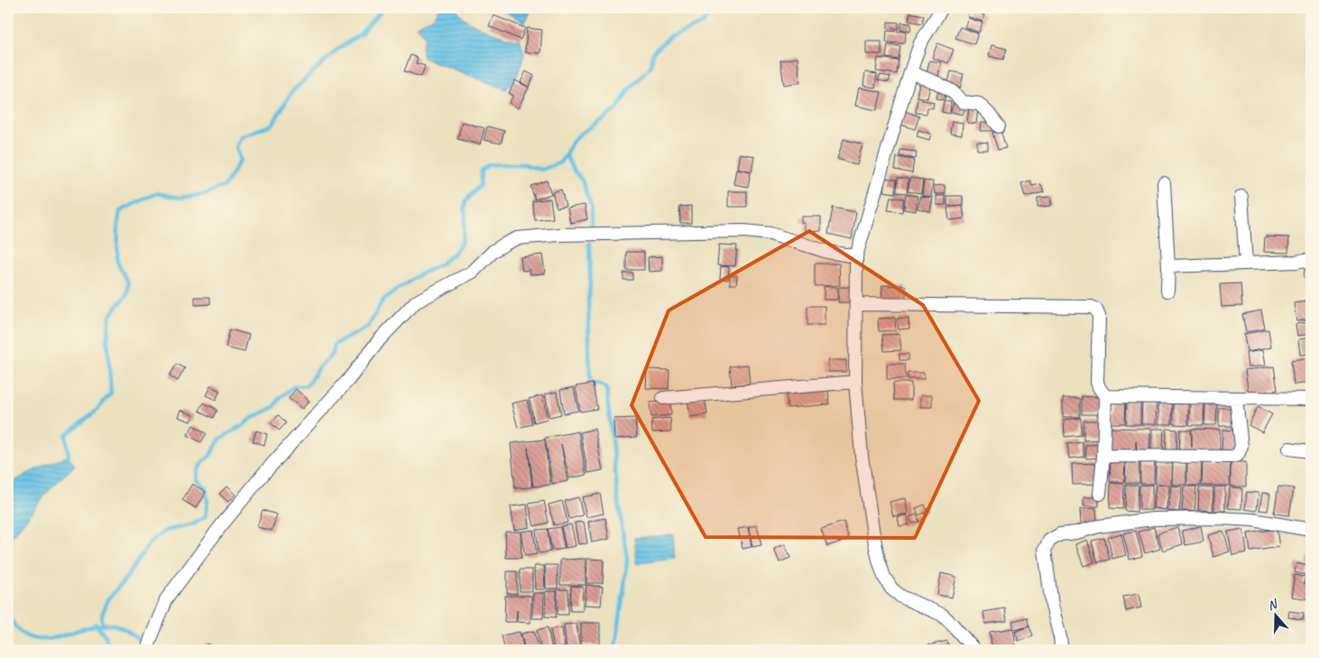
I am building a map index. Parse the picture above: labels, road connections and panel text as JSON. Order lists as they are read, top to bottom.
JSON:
{
  "north": "top"
}
